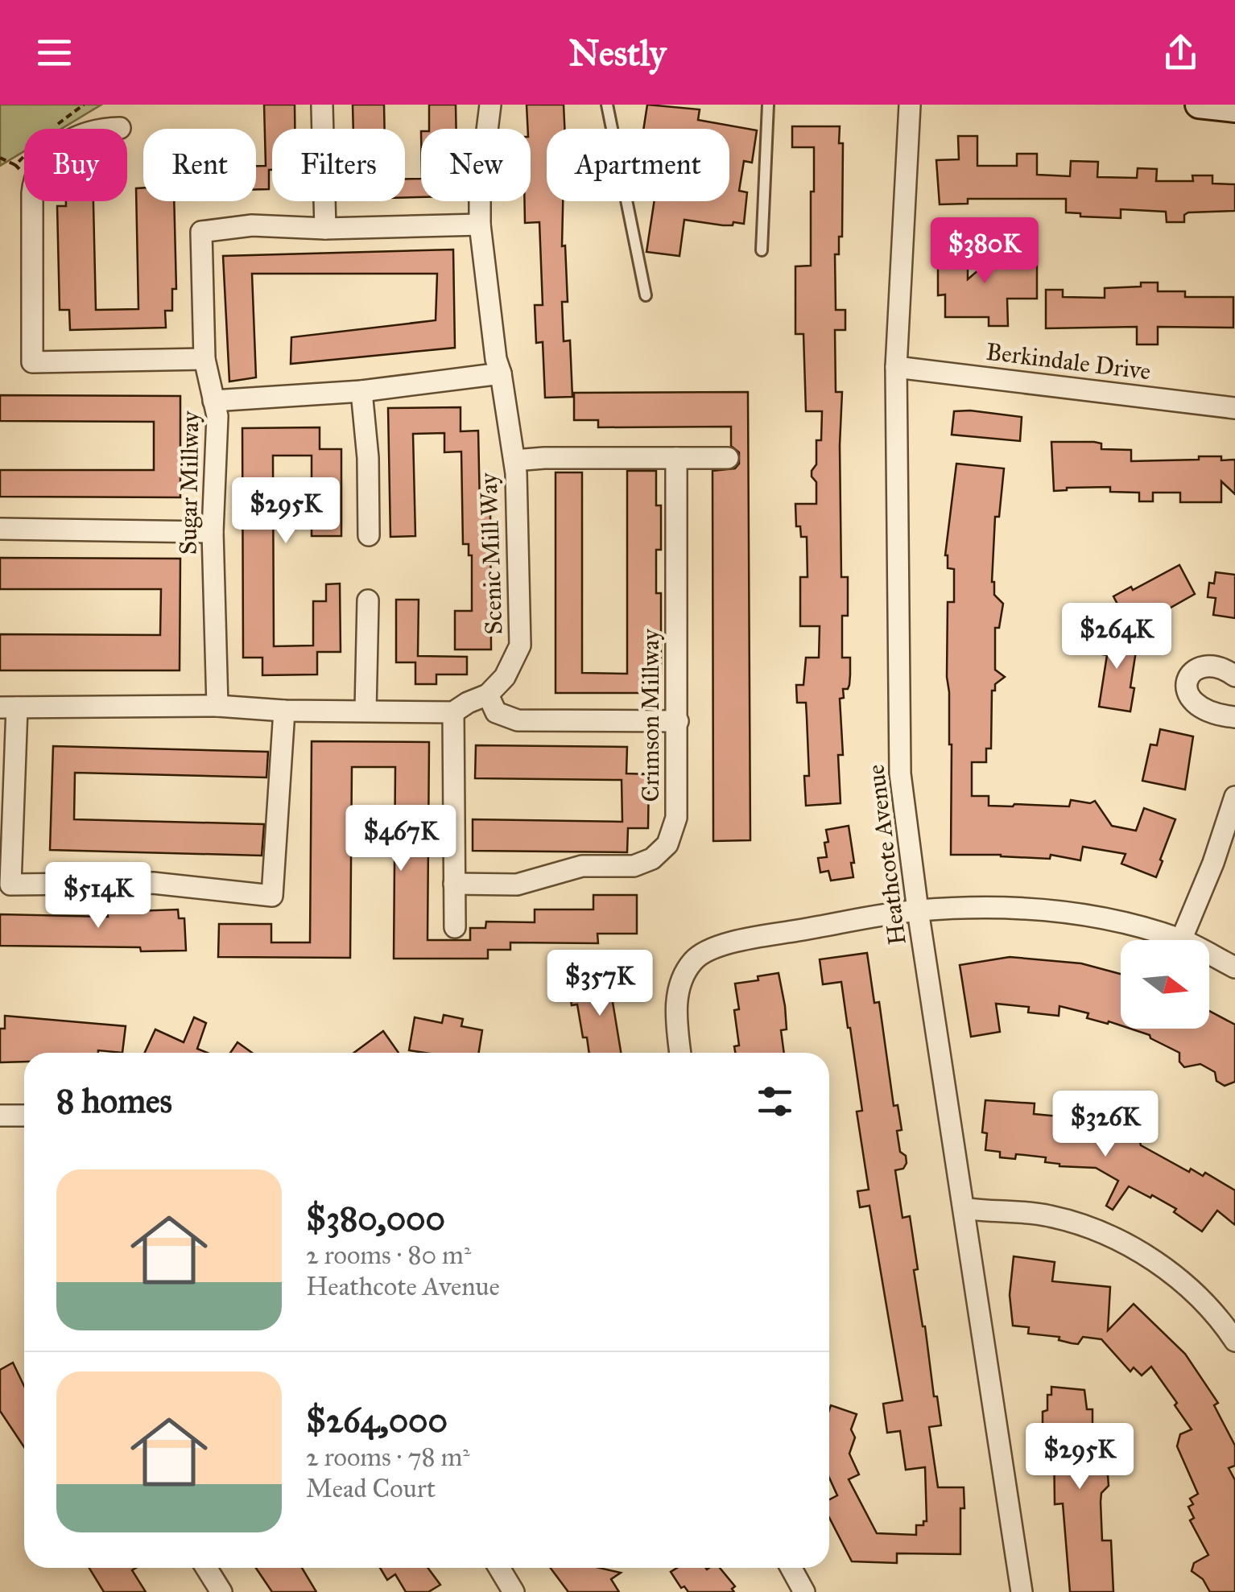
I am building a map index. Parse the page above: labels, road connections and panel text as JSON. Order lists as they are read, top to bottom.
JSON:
{
  "streets": {
    "street": [
      "Berkindale Drive",
      "Sugar Millway",
      "Scenic Mill Way",
      "Crimson Millway",
      "Heathcote Avenue"
    ]
  },
  "crossings": [
    ["Berkindale Drive", "Heathcote Avenue"],
    ["Sugar Millway", "Scenic Mill Way"]
  ],
  "north": "right",
  "page": {
    "header": "Nestly",
    "chip": [
      "Buy",
      "Rent",
      "Filters",
      "New",
      "Apartment"
    ],
    "price": [
      "$380K",
      "$295K",
      "$264K",
      "$467K",
      "$514K",
      "$357K",
      "$326K",
      "$295K"
    ],
    "heading": "8 homes",
    "list": [
      {
        "name": "$380,000",
        "note": "2 rooms · 80 m² · Heathcote Avenue"
      },
      {
        "name": "$264,000",
        "note": "2 rooms · 78 m² · Mead Court"
      }
    ]
  }
}
